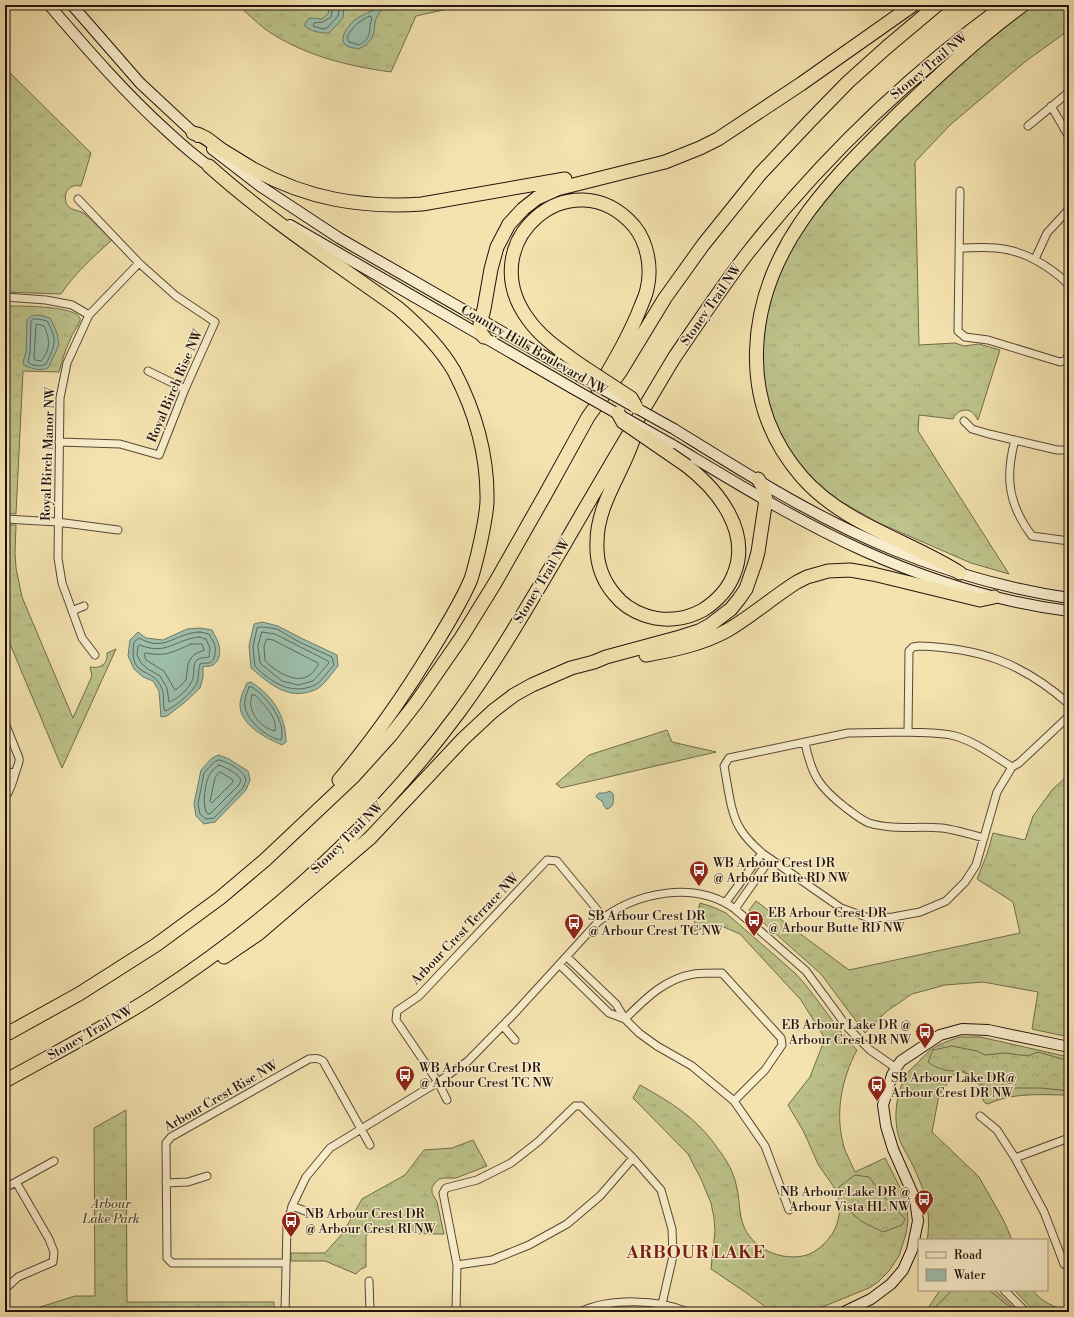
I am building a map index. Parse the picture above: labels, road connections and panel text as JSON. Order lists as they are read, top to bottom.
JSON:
{
  "streets": {
    "highway": ["Stoney Trail NW"],
    "main road": ["Country Hills Boulevard NW"],
    "street": [
      "Royal Birch Rise NW",
      "Royal Birch Manor NW",
      "Arbour Crest Terrace NW",
      "Arbour Crest Rise NW"
    ]
  },
  "crossings": [
    ["Royal Birch Rise NW", "Royal Birch Manor NW"]
  ],
  "districts": ["ARBOUR LAKE"],
  "parks": ["Arbour Lake Park"],
  "places": {
    "bus stop": [
      "WB Arbour Crest DR @ Arbour Butte RD NW",
      "EB Arbour Crest DR @ Arbour Butte RD NW",
      "SB Arbour Crest DR @ Arbour Crest TC NW",
      "EB Arbour Lake DR @ Arbour Crest DR NW",
      "WB Arbour Crest DR @ Arbour Crest TC NW",
      "SB Arbour Lake DR@ Arbour Crest DR NW",
      "NB Arbour Lake DR @ Arbour Vista HL NW",
      "NB Arbour Crest DR @ Arbour Crest RI NW"
    ]
  },
  "legend": ["Road", "Water"]
}
